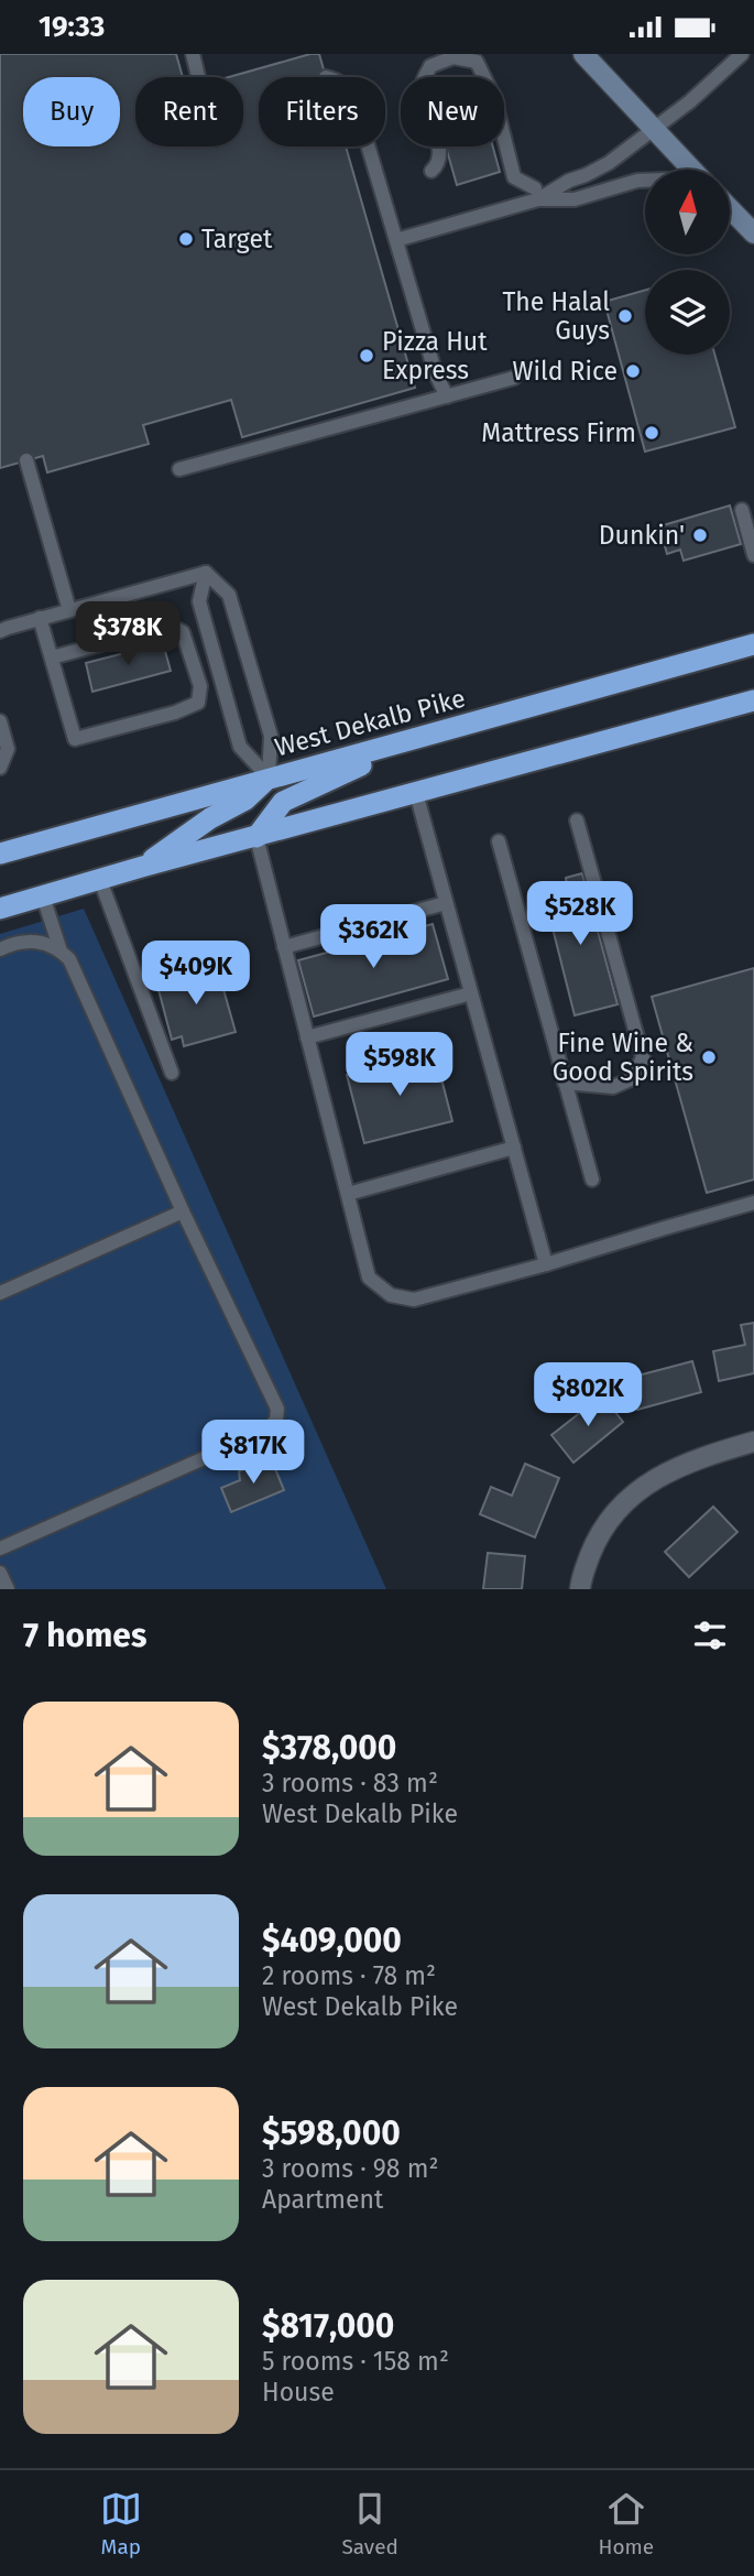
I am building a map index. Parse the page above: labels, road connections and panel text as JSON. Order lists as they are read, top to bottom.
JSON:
{
  "streets": {
    "highway": ["West Dekalb Pike"]
  },
  "places": [
    "Target",
    "The Halal Guys",
    "Pizza Hut Express",
    "Wild Rice",
    "Mattress Firm",
    "Dunkin'",
    "Fine Wine & Good Spirits"
  ],
  "north": "top",
  "page": {
    "status": "19:33",
    "chip": [
      "Buy",
      "Rent",
      "Filters",
      "New"
    ],
    "price": [
      "$378K",
      "$528K",
      "$362K",
      "$409K",
      "$598K",
      "$802K",
      "$817K"
    ],
    "heading": "7 homes",
    "list": [
      {
        "name": "$378,000",
        "note": "3 rooms · 83 m² · West Dekalb Pike"
      },
      {
        "name": "$409,000",
        "note": "2 rooms · 78 m² · West Dekalb Pike"
      },
      {
        "name": "$598,000",
        "note": "3 rooms · 98 m² · Apartment"
      },
      {
        "name": "$817,000",
        "note": "5 rooms · 158 m² · House"
      }
    ],
    "tabs": ["Map", "Saved", "Home"]
  }
}
